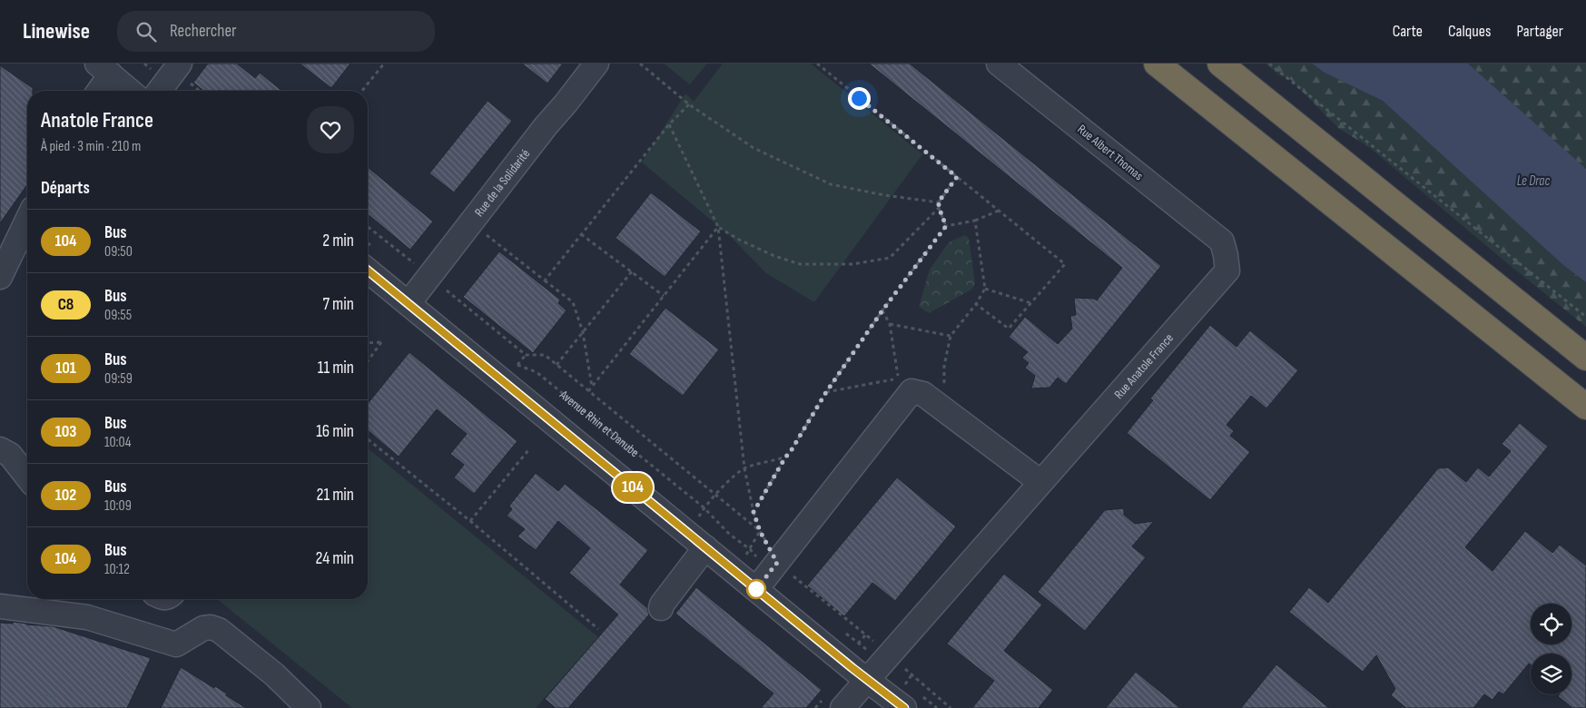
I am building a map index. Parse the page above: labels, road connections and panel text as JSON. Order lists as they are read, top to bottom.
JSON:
{
  "streets": {
    "street": ["Rue Albert Thomas", "Rue de la Solidarité", "Rue Anatole France"],
    "path": ["Avenue Rhin et Danube"]
  },
  "crossings": [
    ["Rue Albert Thomas", "Rue Anatole France"]
  ],
  "water": ["Le Drac"],
  "lines": ["bus line 104"],
  "page": {
    "header": "Linewise",
    "search": "Rechercher",
    "nav": ["Carte", "Calques", "Partager"],
    "on_map": "104",
    "heading": [
      ["Anatole France", "À pied · 3 min · 210 m"],
      "Départs"
    ],
    "list": [
      {
        "mark": "104",
        "name": "Bus",
        "note": "09:50",
        "value": "2 min"
      },
      {
        "mark": "C8",
        "name": "Bus",
        "note": "09:55",
        "value": "7 min"
      },
      {
        "mark": "101",
        "name": "Bus",
        "note": "09:59",
        "value": "11 min"
      },
      {
        "mark": "103",
        "name": "Bus",
        "note": "10:04",
        "value": "16 min"
      },
      {
        "mark": "102",
        "name": "Bus",
        "note": "10:09",
        "value": "21 min"
      },
      {
        "mark": "104",
        "name": "Bus",
        "note": "10:12",
        "value": "24 min"
      }
    ]
  }
}
